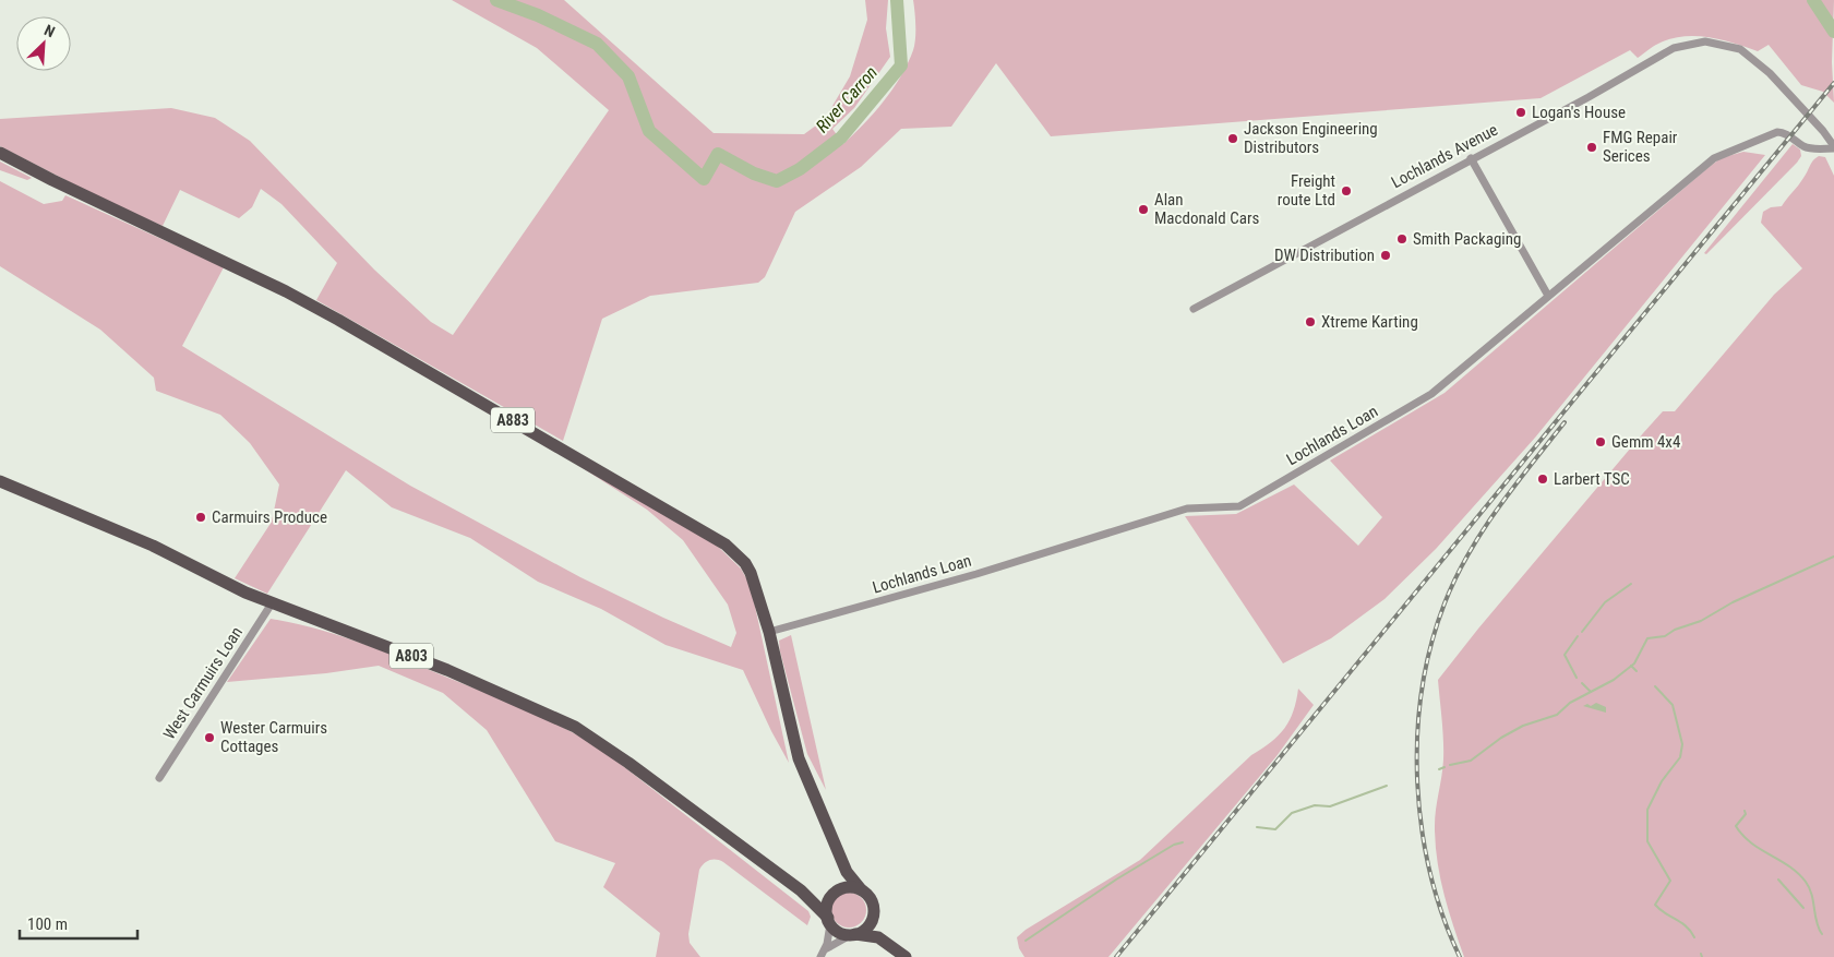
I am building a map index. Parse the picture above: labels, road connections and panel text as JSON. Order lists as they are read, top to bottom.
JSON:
{
  "streets": {
    "main road": ["A883", "A803"],
    "street": ["Lochlands Avenue", "Lochlands Loan", "West Carmuirs Loan"]
  },
  "crossings": [
    ["Lochlands Avenue", "Lochlands Loan"],
    ["A883", "Lochlands Loan"],
    ["A803", "West Carmuirs Loan"]
  ],
  "water": ["River Carron"],
  "places": [
    "Logan's House",
    "Jackson Engineering Distributors",
    "FMG Repair Serices",
    "Freight route Ltd",
    "Alan Macdonald Cars",
    "Smith Packaging",
    "DW Distribution",
    "Xtreme Karting",
    "Gemm 4x4",
    "Larbert TSC",
    "Carmuirs Produce",
    "Wester Carmuirs Cottages"
  ],
  "scale_bar": "100 m",
  "north": "top right"
}
